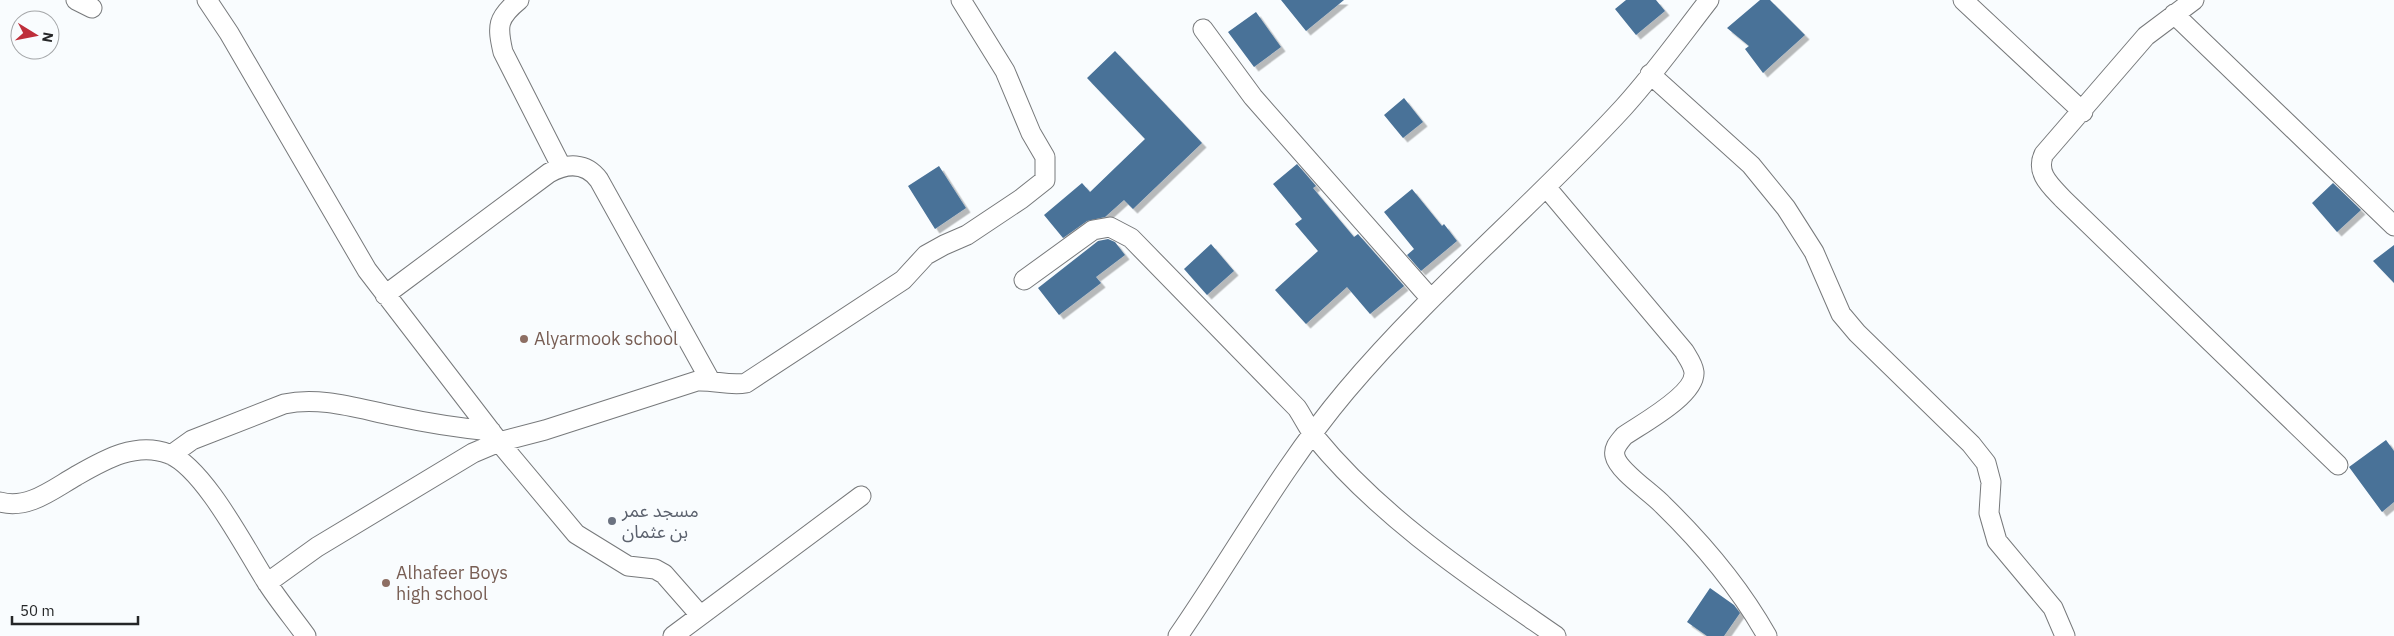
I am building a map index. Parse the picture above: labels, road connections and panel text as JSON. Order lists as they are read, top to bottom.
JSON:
{
  "places": ["Alyarmook school", "مسجد عمر بن عثمان", "Alhafeer Boys high school"],
  "scale_bar": "50 m",
  "north": "right"
}
